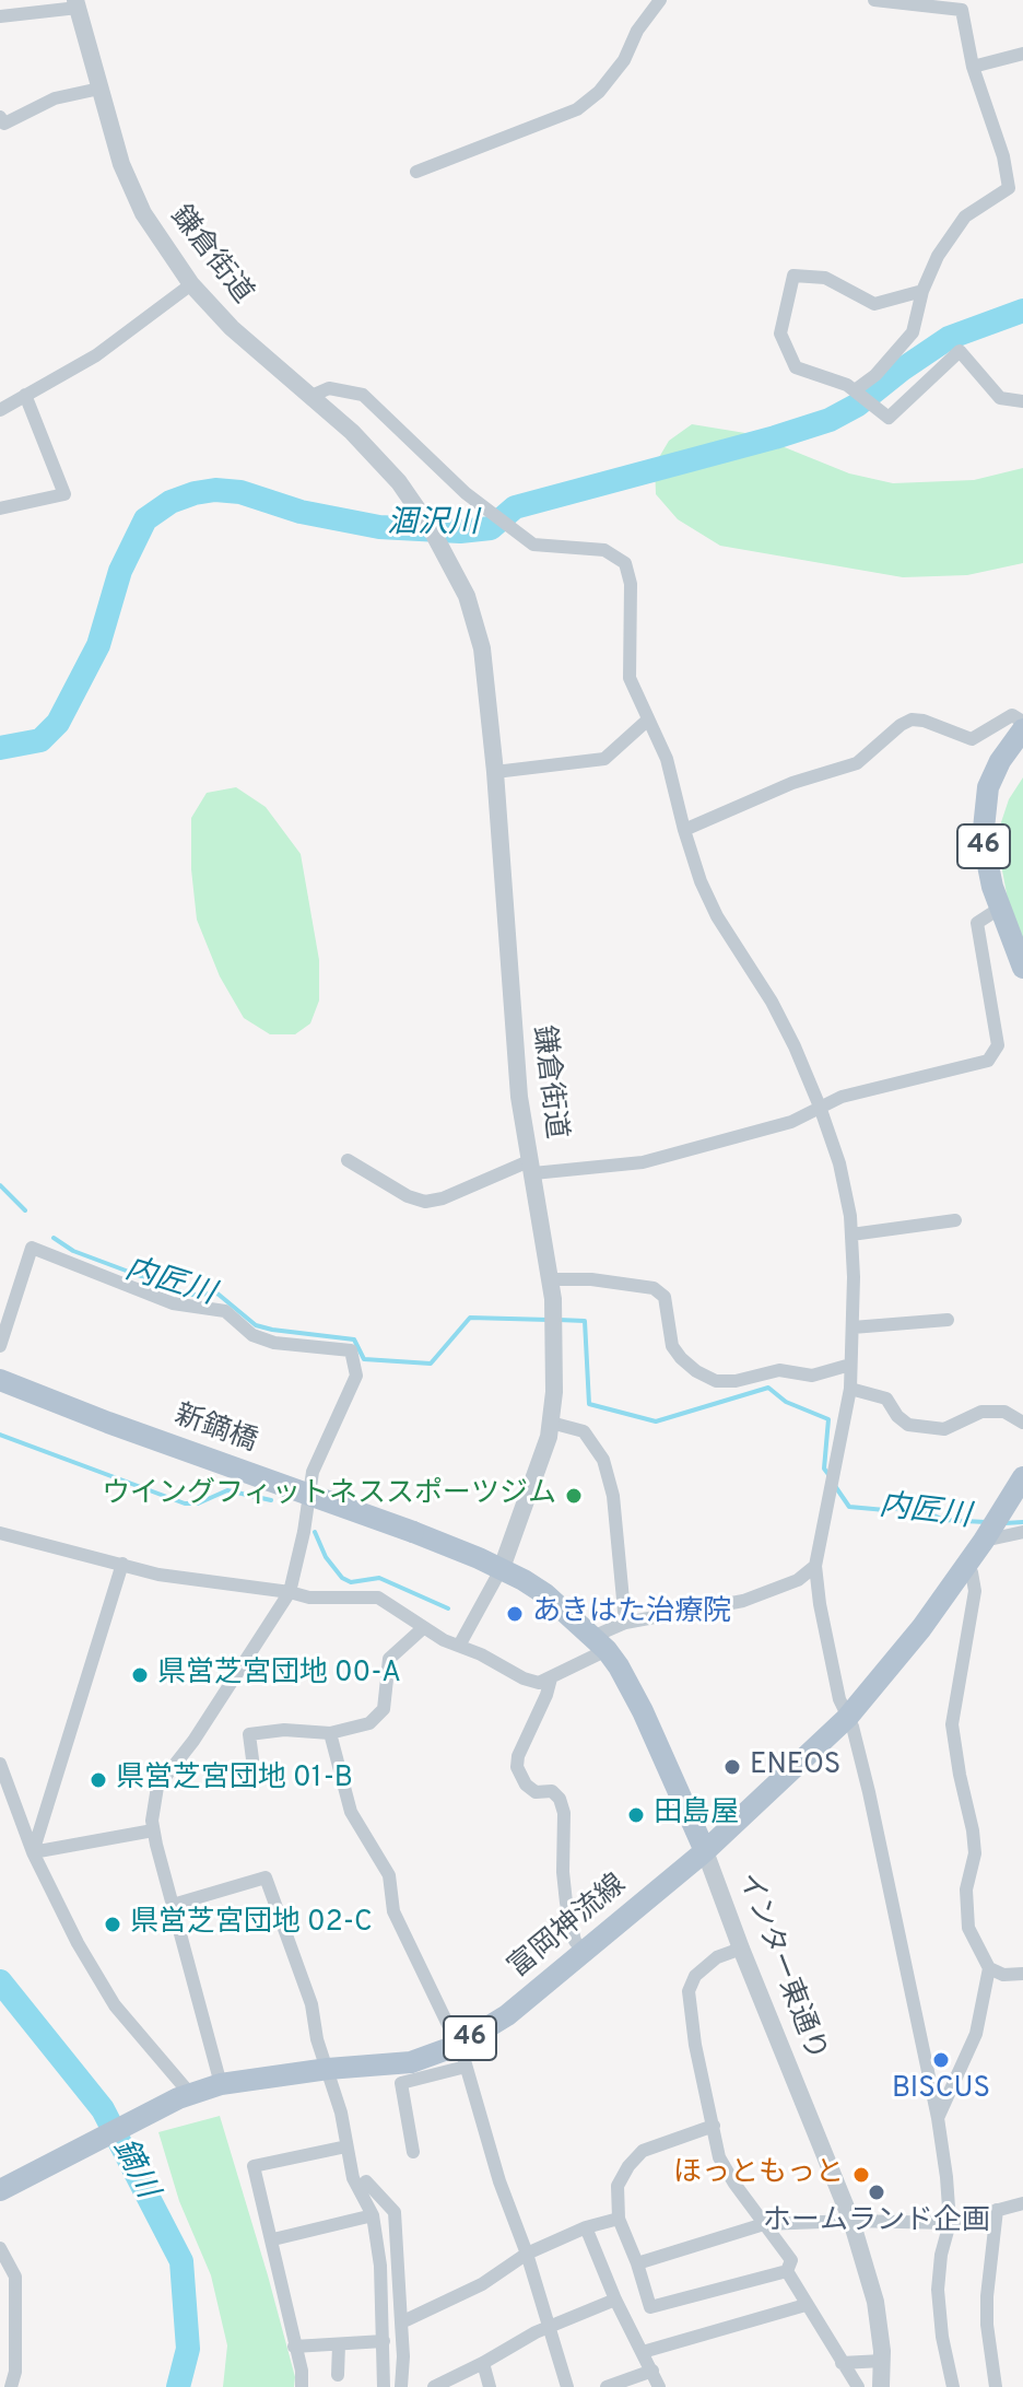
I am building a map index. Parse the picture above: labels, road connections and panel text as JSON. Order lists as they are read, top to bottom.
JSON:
{
  "streets": {
    "main road": [
      "46",
      "新鏑橋",
      "富岡神流線",
      "インター東通り"
    ],
    "street": ["鎌倉街道"]
  },
  "crossings": [
    ["鎌倉街道", "インター東通り"],
    ["新鏑橋", "インター東通り"],
    ["富岡神流線", "インター東通り"]
  ],
  "water": ["涸沢川", "内匠川", "鏑川"],
  "places": [
    "ウイングフィットネススポーツジム",
    "あきはた治療院",
    "県営芝宮団地 00-A",
    "ENEOS",
    "県営芝宮団地 01-B",
    "田島屋",
    "県営芝宮団地 02-C",
    "BISCUS",
    "ほっともっと",
    "ホームランド企画"
  ]
}
